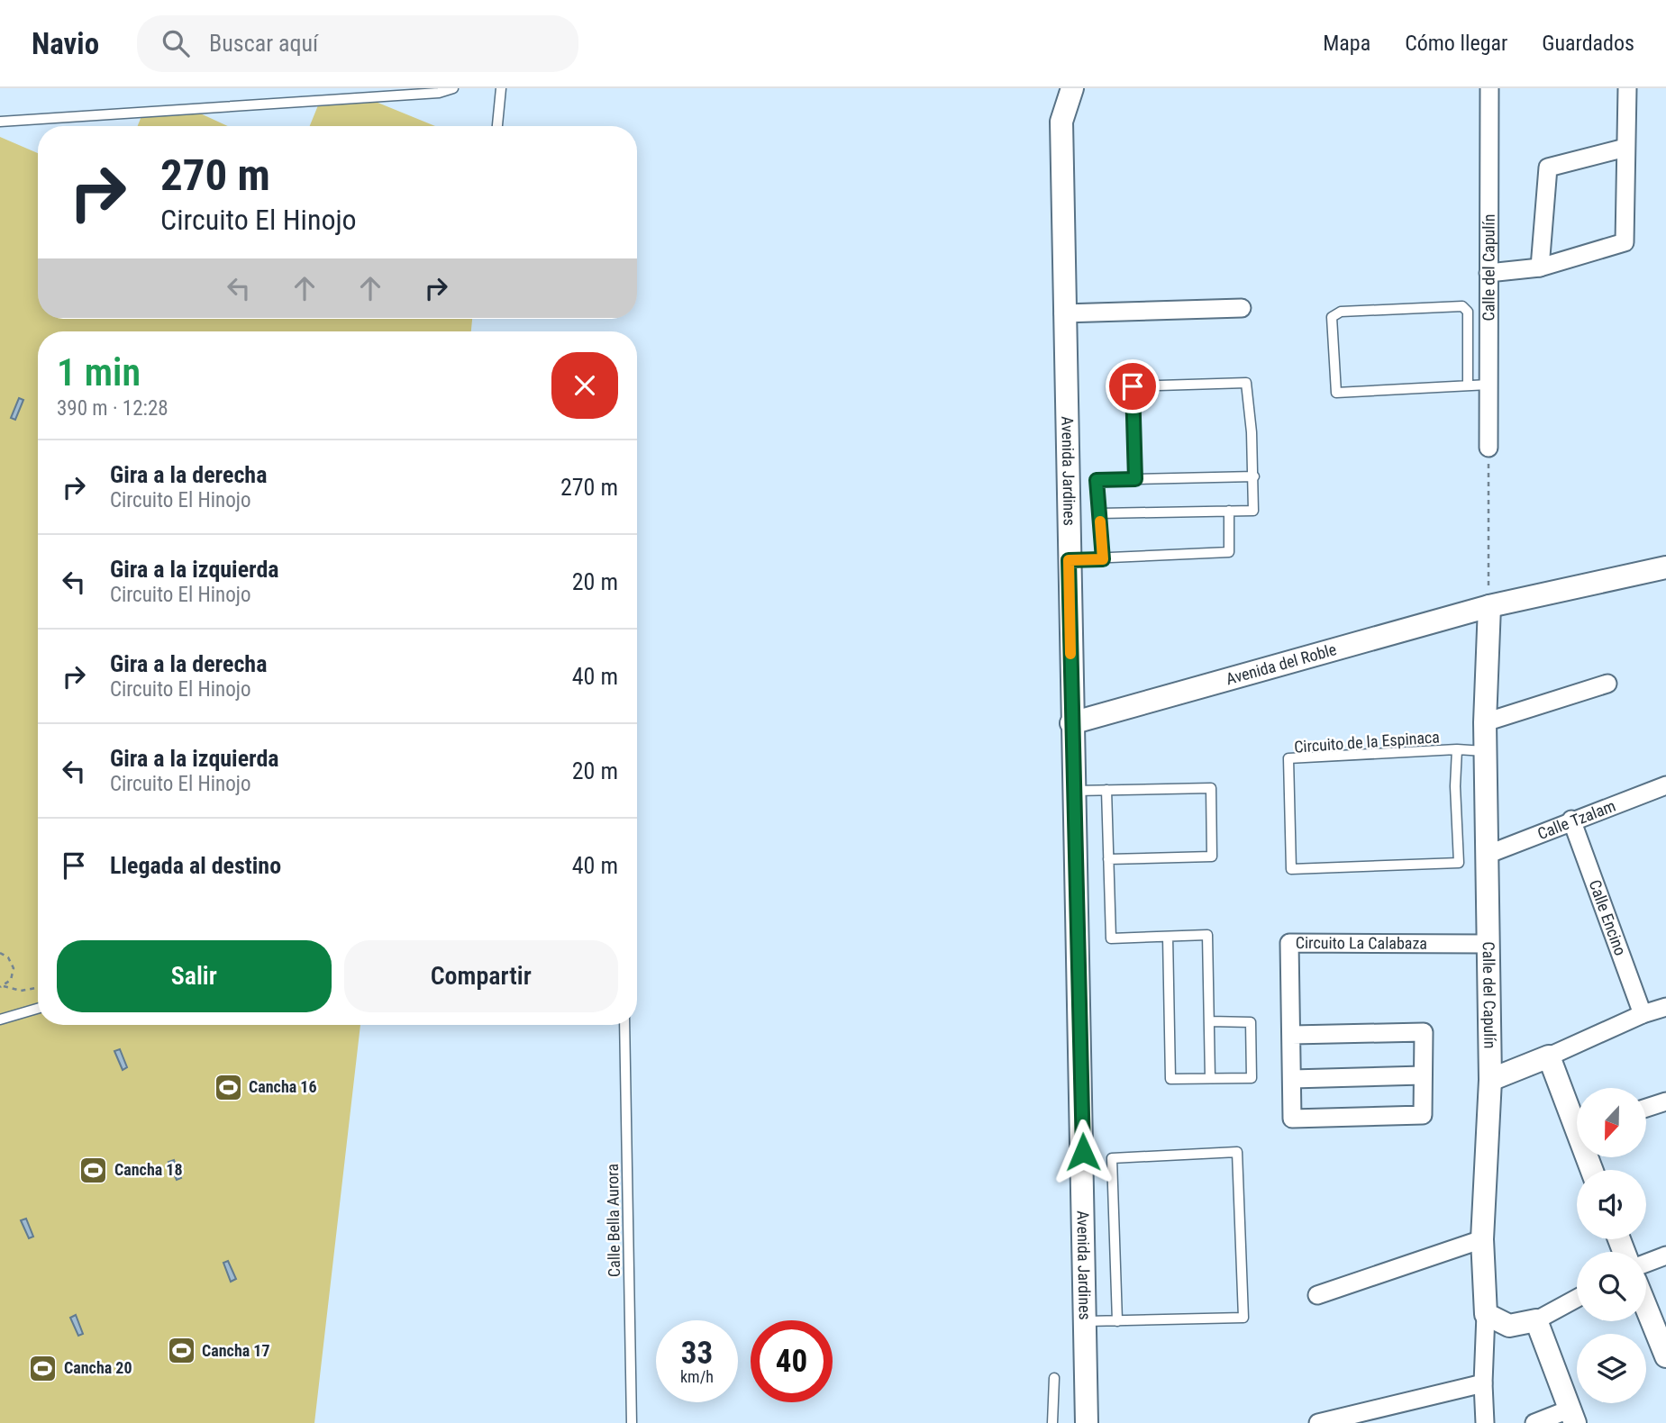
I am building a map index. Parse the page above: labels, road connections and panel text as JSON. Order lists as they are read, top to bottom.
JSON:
{
  "streets": {
    "street": [
      "Calle del Capulín",
      "Avenida Jardines",
      "Avenida del Roble",
      "Calle Tzalam",
      "Calle Encino",
      "Circuito La Calabaza"
    ],
    "lane": ["Circuito de la Espinaca", "Calle Bella Aurora"]
  },
  "crossings": [
    ["Calle del Capulín", "Avenida del Roble"],
    ["Calle del Capulín", "Circuito de la Espinaca"],
    ["Calle del Capulín", "Calle Tzalam"],
    ["Calle del Capulín", "Circuito La Calabaza"],
    ["Avenida Jardines", "Avenida del Roble"],
    ["Calle Tzalam", "Calle Encino"]
  ],
  "places": {
    "sports": [
      "Cancha 16",
      "Cancha 18",
      "Cancha 17",
      "Cancha 20"
    ]
  },
  "north": "bottom",
  "page": {
    "header": "Navio",
    "search": "Buscar aquí",
    "nav": ["Mapa", "Cómo llegar", "Guardados"],
    "turn": ["270 m", "Circuito El Hinojo"],
    "heading": ["1 min", "390 m · 12:28"],
    "list": [
      {
        "name": "Gira a la derecha",
        "note": "Circuito El Hinojo",
        "value": "270 m"
      },
      {
        "name": "Gira a la izquierda",
        "note": "Circuito El Hinojo",
        "value": "20 m"
      },
      {
        "name": "Gira a la derecha",
        "note": "Circuito El Hinojo",
        "value": "40 m"
      },
      {
        "name": "Gira a la izquierda",
        "note": "Circuito El Hinojo",
        "value": "20 m"
      },
      {
        "name": "Llegada al destino",
        "value": "40 m"
      }
    ],
    "buttons": ["Salir", "Compartir"],
    "speed": "33 km/h",
    "limit": "40"
  }
}
